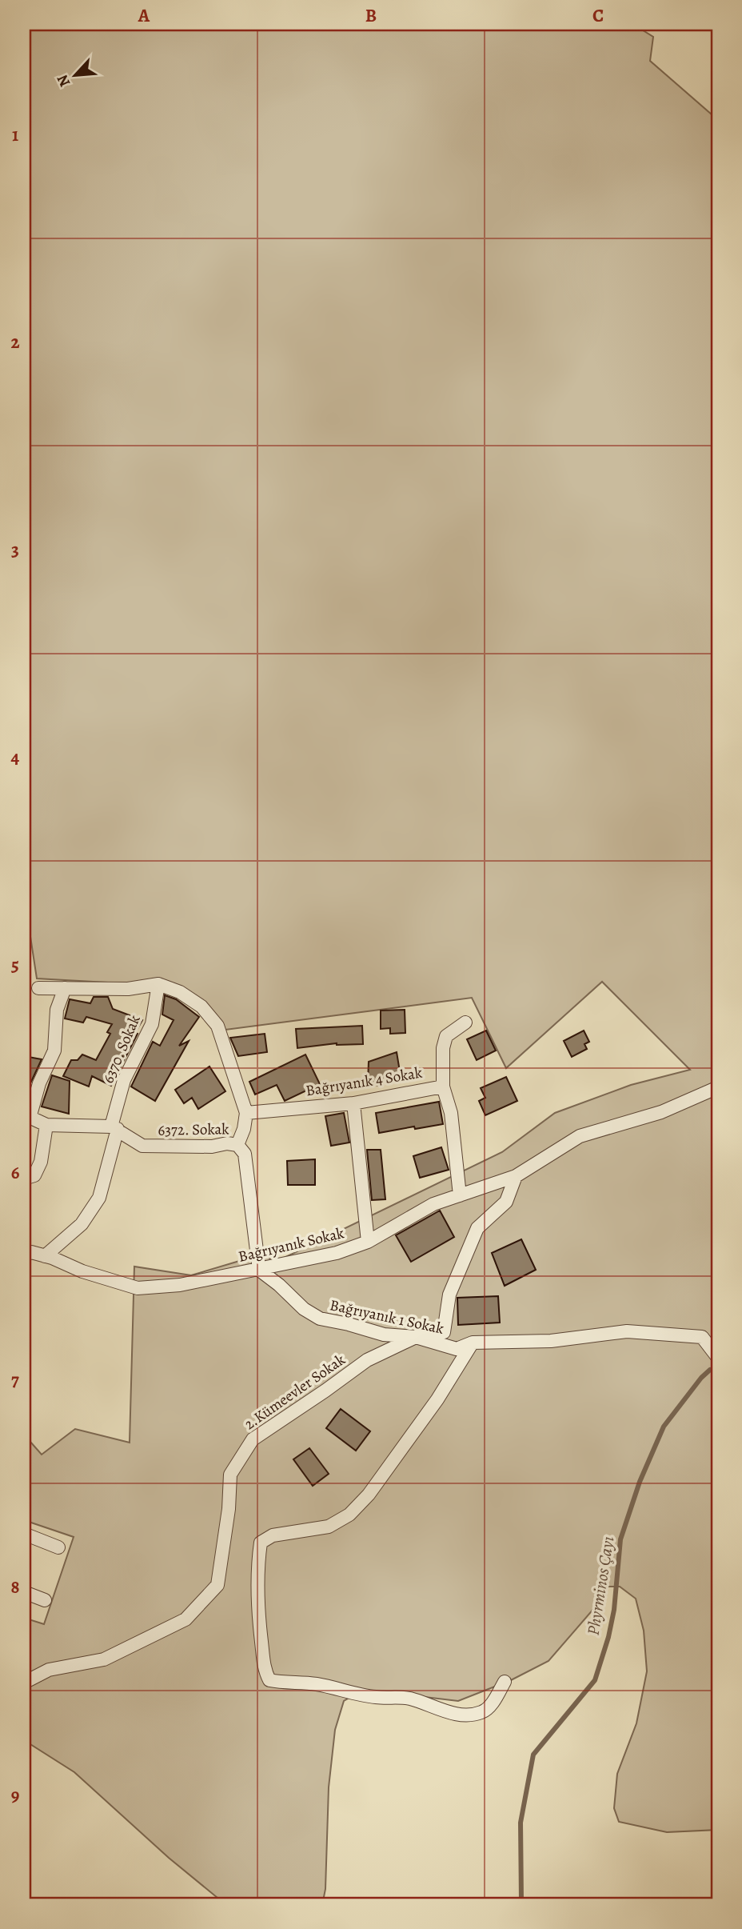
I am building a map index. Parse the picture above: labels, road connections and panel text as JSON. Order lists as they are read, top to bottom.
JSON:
{
  "streets": {
    "street": [
      "6370. Sokak",
      "Bağrıyanık 4 Sokak",
      "6372. Sokak",
      "Bağrıyanık Sokak",
      "Bağrıyanık 1 Sokak",
      "2.Kümeevler Sokak"
    ]
  },
  "crossings": [
    ["6370. Sokak", "6372. Sokak"],
    ["6370. Sokak", "Bağrıyanık Sokak"],
    ["Bağrıyanık 4 Sokak", "Bağrıyanık Sokak"],
    ["Bağrıyanık Sokak", "Bağrıyanık 1 Sokak"],
    ["Bağrıyanık Sokak", "2.Kümeevler Sokak"],
    ["Bağrıyanık 1 Sokak", "2.Kümeevler Sokak"]
  ],
  "water": ["Phyrminos Çayı"],
  "north": "bottom left",
  "grid": {
    "columns": ["A", "B", "C"],
    "rows": [
      "1",
      "2",
      "3",
      "4",
      "5",
      "6",
      "7",
      "8",
      "9"
    ]
  }
}
